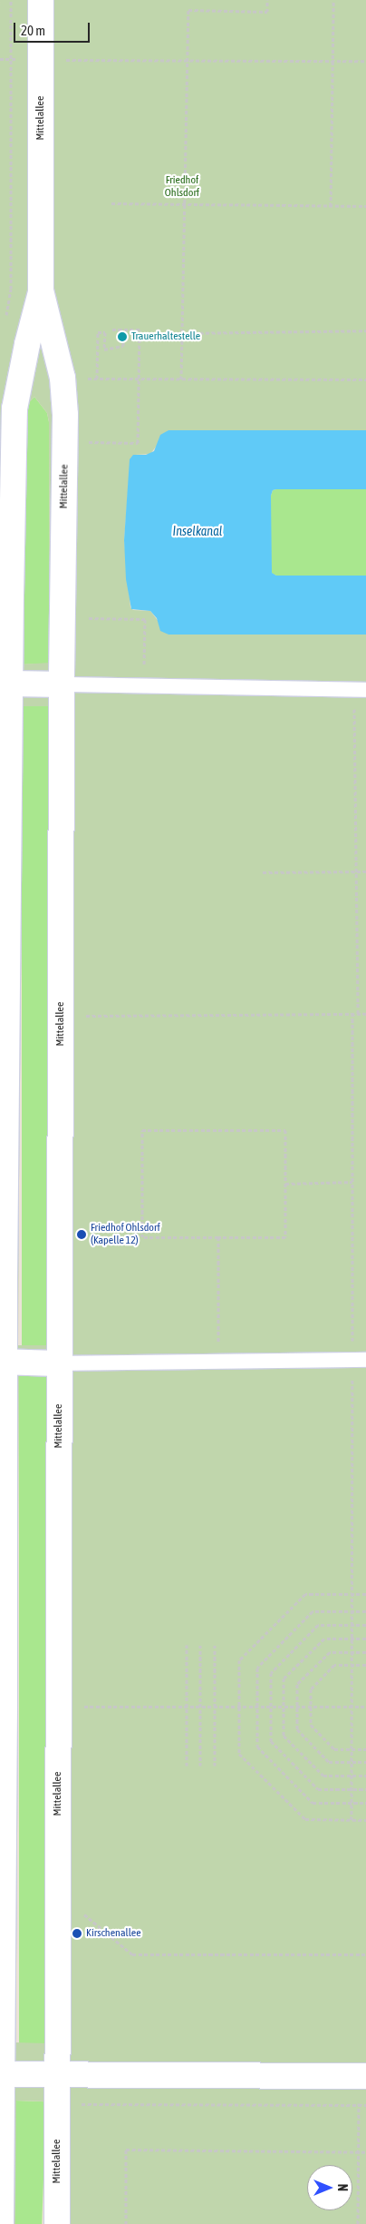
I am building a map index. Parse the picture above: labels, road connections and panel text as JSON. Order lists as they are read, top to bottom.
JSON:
{
  "streets": {
    "street": ["Mittelallee"]
  },
  "water": ["Inselkanal"],
  "parks": ["Friedhof Ohlsdorf"],
  "places": ["Trauerhaltestelle", "Friedhof Ohlsdorf (Kapelle 12)", "Kirschenallee"],
  "scale_bar": "20 m",
  "north": "right"
}
